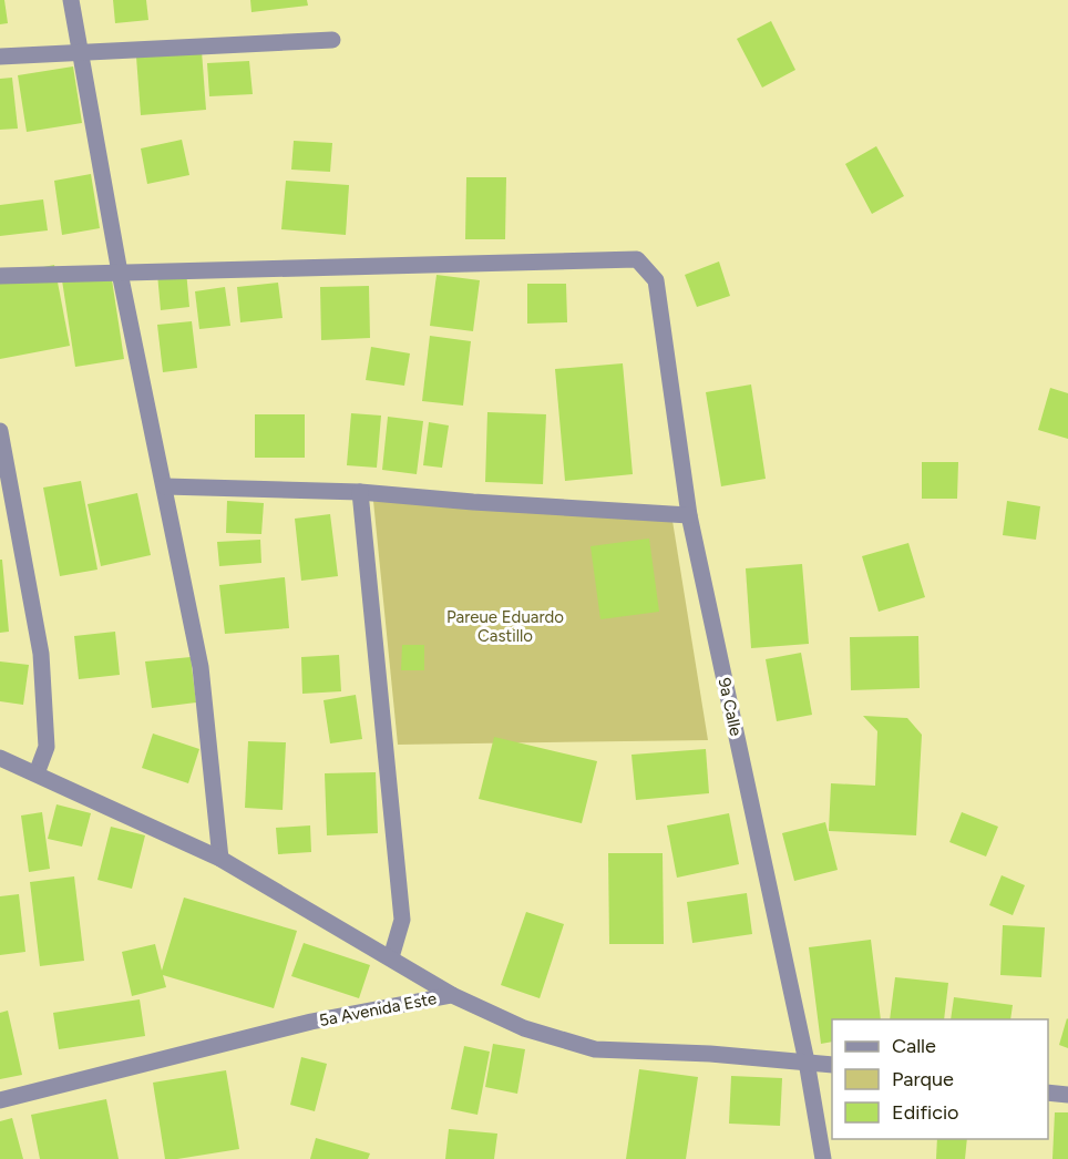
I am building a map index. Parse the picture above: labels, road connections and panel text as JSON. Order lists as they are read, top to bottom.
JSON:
{
  "streets": {
    "street": ["9a Calle", "5a Avenida Este"]
  },
  "crossings": [
    ["9a Calle", "5a Avenida Este"]
  ],
  "parks": ["Pareue Eduardo Castillo"],
  "legend": ["Calle", "Parque", "Edificio"]
}
